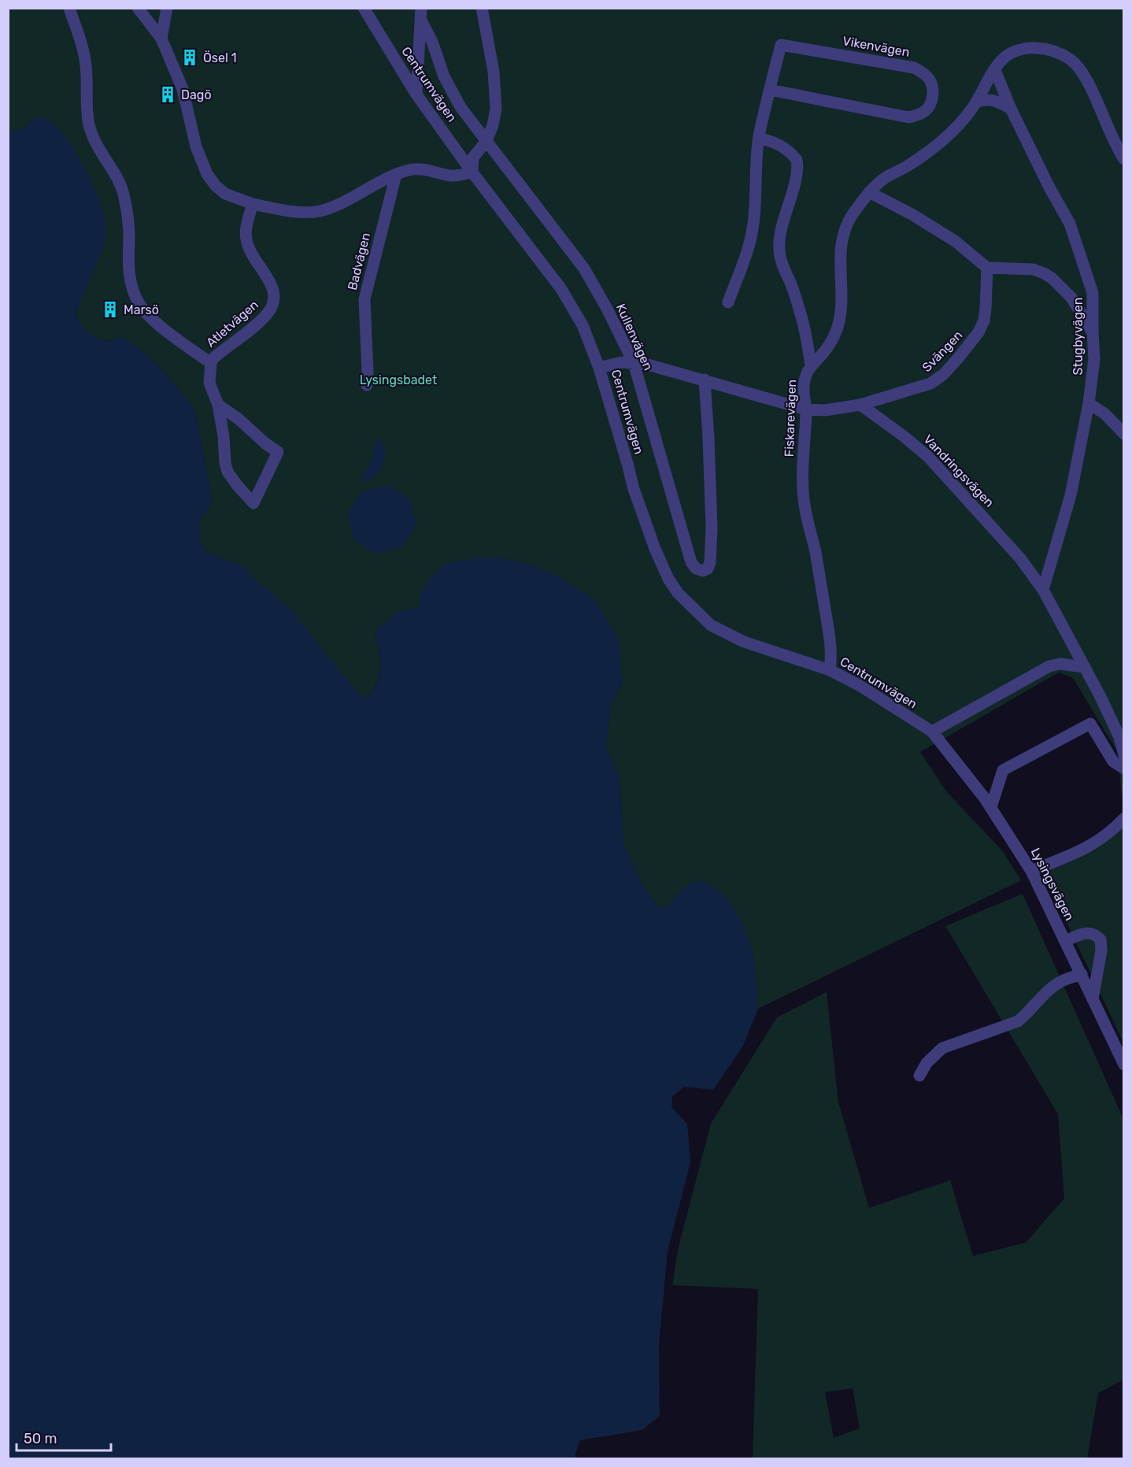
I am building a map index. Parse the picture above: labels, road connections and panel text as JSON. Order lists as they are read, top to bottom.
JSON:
{
  "streets": {
    "street": [
      "Vikenvägen",
      "Centrumvägen",
      "Badvägen",
      "Atletvägen",
      "Stugbyvägen",
      "Kullenvägen",
      "Svängen",
      "Fiskarevägen",
      "Vandringsvägen",
      "Lysingsvägen"
    ]
  },
  "crossings": [
    ["Centrumvägen", "Fiskarevägen"],
    ["Centrumvägen", "Lysingsvägen"],
    ["Stugbyvägen", "Fiskarevägen"],
    ["Stugbyvägen", "Vandringsvägen"],
    ["Svängen", "Vandringsvägen"]
  ],
  "parks": ["Lysingsbadet"],
  "places": {
    "building": ["Ösel 1", "Dagö", "Marsö"]
  },
  "scale_bar": "50 m"
}
